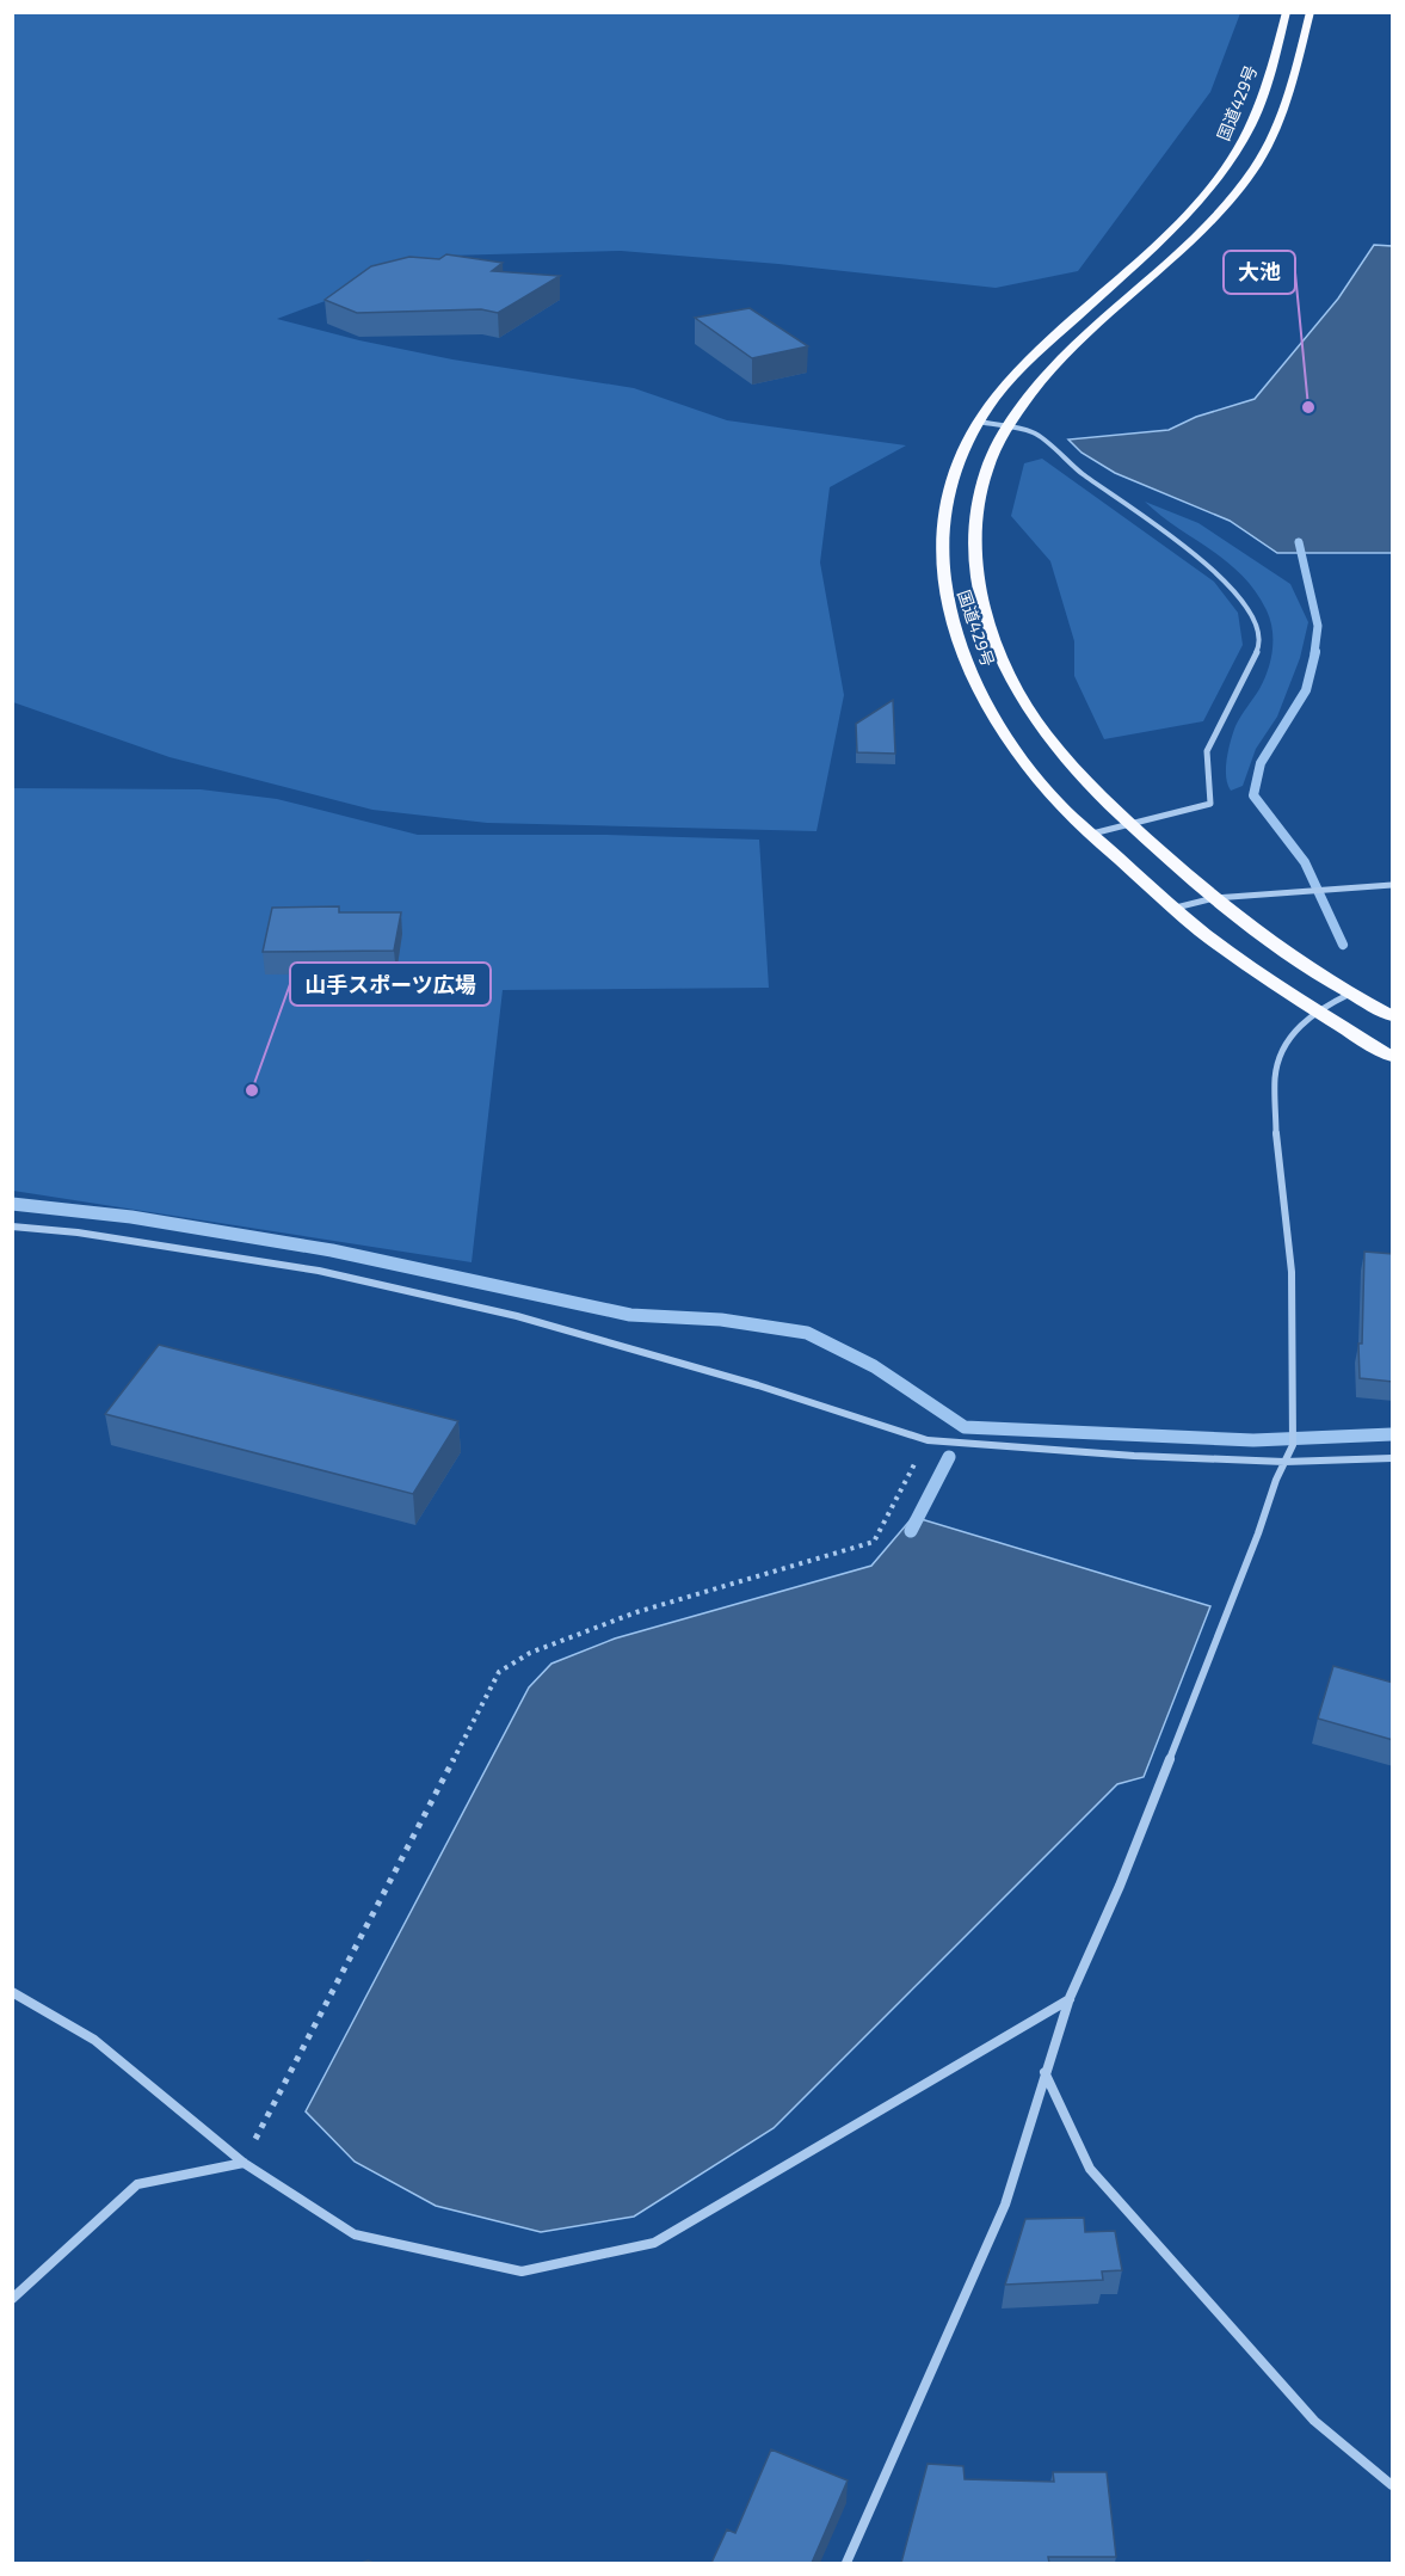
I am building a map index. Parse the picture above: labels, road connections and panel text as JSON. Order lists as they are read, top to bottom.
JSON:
{
  "streets": {
    "highway": ["国道429号"]
  },
  "places": ["大池", "山手スポーツ広場"]
}
